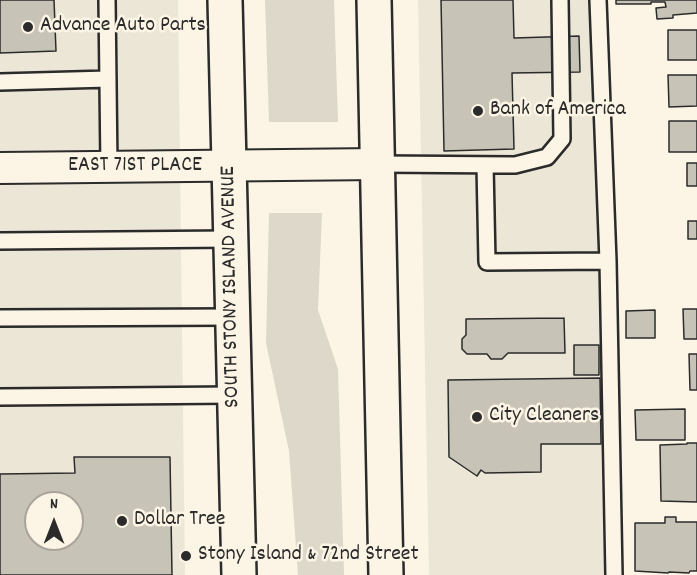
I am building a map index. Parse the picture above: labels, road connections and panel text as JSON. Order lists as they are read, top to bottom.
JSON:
{
  "streets": {
    "highway": ["SOUTH STONY ISLAND AVENUE"],
    "street": ["EAST 71ST PLACE"]
  },
  "crossings": [
    ["EAST 71ST PLACE", "SOUTH STONY ISLAND AVENUE"]
  ],
  "places": [
    "Advance Auto Parts",
    "Bank of America",
    "City Cleaners",
    "Dollar Tree",
    "Stony Island & 72nd Street"
  ],
  "north": "top"
}
